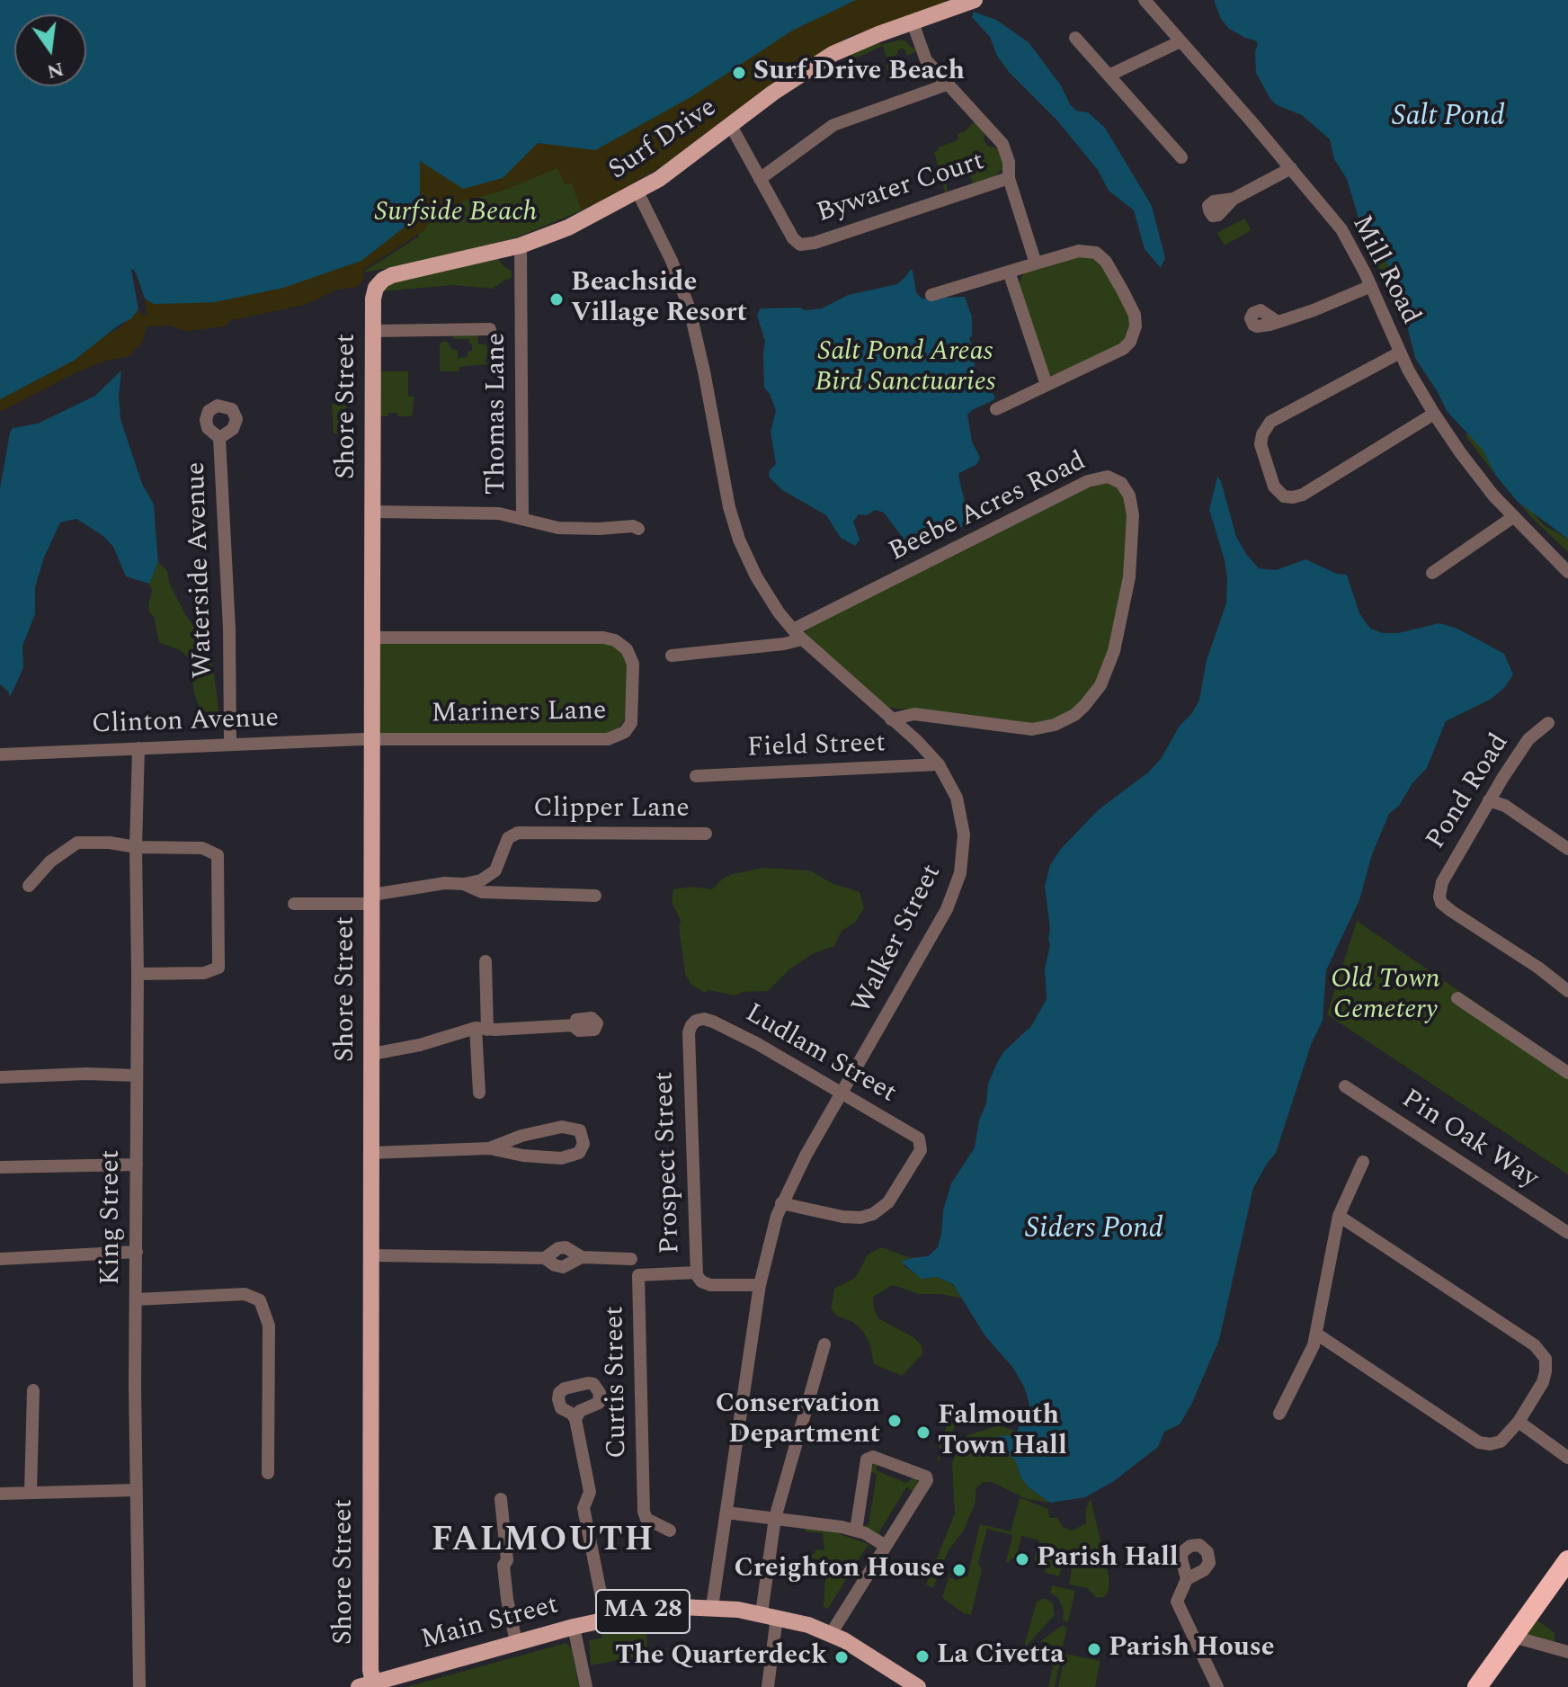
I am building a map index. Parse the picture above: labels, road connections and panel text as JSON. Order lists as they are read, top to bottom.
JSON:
{
  "streets": {
    "main road": [
      "Surf Drive",
      "Shore Street",
      "MA 28",
      "Main Street"
    ],
    "street": [
      "Bywater Court",
      "Mill Road",
      "Thomas Lane",
      "Beebe Acres Road",
      "Waterside Avenue",
      "Mariners Lane",
      "Clinton Avenue",
      "Field Street",
      "Pond Road",
      "Clipper Lane",
      "Walker Street",
      "Ludlam Street",
      "Pin Oak Way",
      "Prospect Street",
      "King Street",
      "Curtis Street"
    ]
  },
  "crossings": [
    ["Surf Drive", "Bywater Court"],
    ["Surf Drive", "Shore Street"],
    ["Surf Drive", "Thomas Lane"],
    ["Surf Drive", "Walker Street"],
    ["Shore Street", "Thomas Lane"],
    ["Shore Street", "Mariners Lane"],
    ["Shore Street", "Clinton Avenue"],
    ["Shore Street", "Clipper Lane"],
    ["Shore Street", "Main Street"],
    ["Beebe Acres Road", "Walker Street"],
    ["Waterside Avenue", "Clinton Avenue"],
    ["Mariners Lane", "Clinton Avenue"],
    ["Clinton Avenue", "King Street"],
    ["Field Street", "Walker Street"],
    ["Walker Street", "Ludlam Street"],
    ["Walker Street", "Prospect Street"],
    ["Walker Street", "Main Street"],
    ["Ludlam Street", "Prospect Street"],
    ["Prospect Street", "Curtis Street"]
  ],
  "districts": ["FALMOUTH"],
  "water": ["Salt Pond", "Siders Pond"],
  "parks": ["Surfside Beach", "Salt Pond Areas Bird Sanctuaries", "Old Town Cemetery"],
  "places": [
    "Surf Drive Beach",
    "Beachside Village Resort",
    "Conservation Department",
    "Falmouth Town Hall",
    "Parish Hall",
    "Creighton House",
    "Parish House",
    "La Civetta",
    "The Quarterdeck"
  ],
  "north": "bottom"
}
